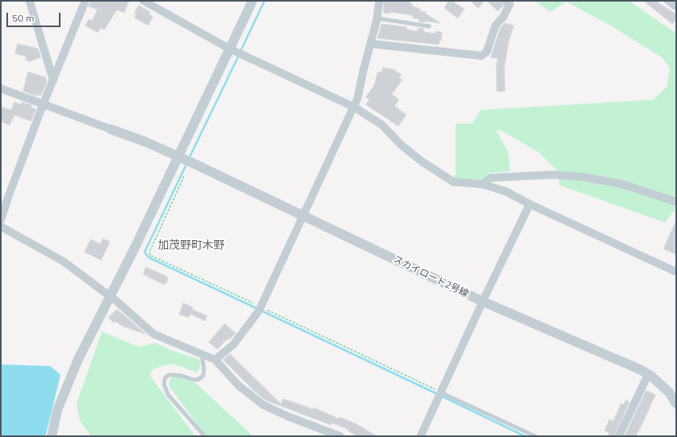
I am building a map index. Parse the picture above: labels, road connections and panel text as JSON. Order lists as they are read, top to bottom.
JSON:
{
  "streets": {
    "street": ["スカイロード2号線"]
  },
  "districts": ["加茂野町木野"],
  "scale_bar": "50 m"
}
